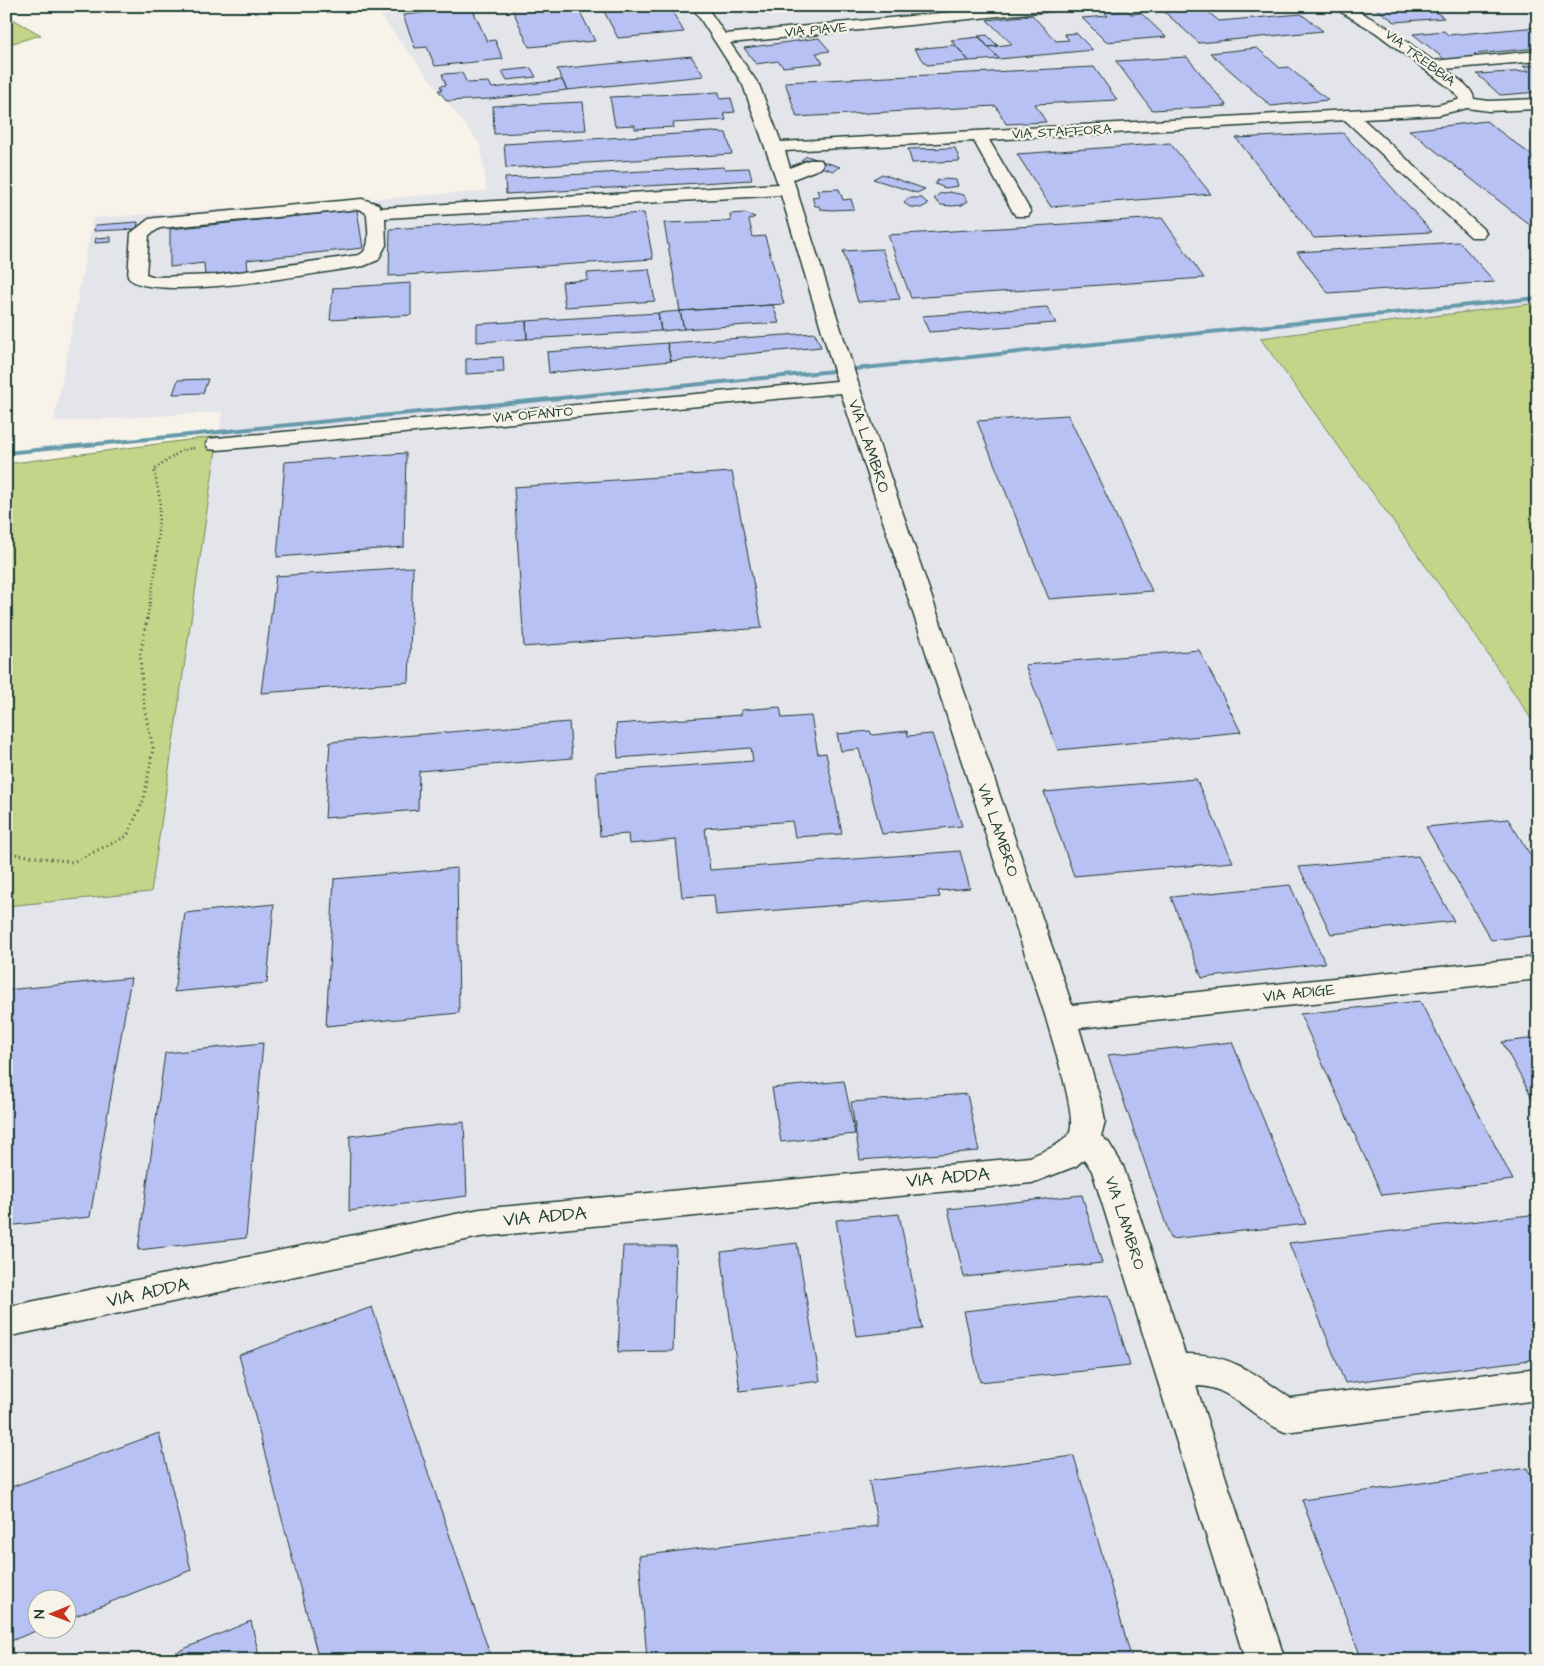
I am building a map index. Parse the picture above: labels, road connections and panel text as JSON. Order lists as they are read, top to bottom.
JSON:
{
  "streets": {
    "street": [
      "VIA PIAVE",
      "VIA TREBBIA",
      "VIA STAFFORA",
      "VIA OFANTO",
      "VIA LAMBRO",
      "VIA ADIGE",
      "VIA ADDA"
    ]
  },
  "crossings": [
    ["VIA PIAVE", "VIA LAMBRO"],
    ["VIA TREBBIA", "VIA STAFFORA"],
    ["VIA STAFFORA", "VIA LAMBRO"],
    ["VIA OFANTO", "VIA LAMBRO"],
    ["VIA LAMBRO", "VIA ADIGE"],
    ["VIA LAMBRO", "VIA ADDA"]
  ],
  "north": "left"
}
